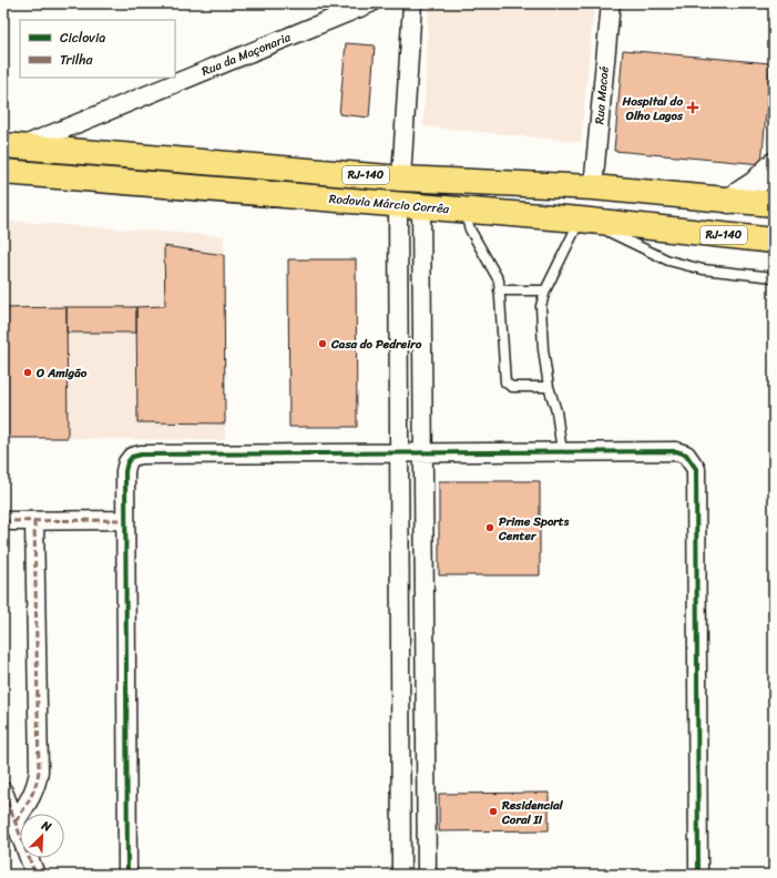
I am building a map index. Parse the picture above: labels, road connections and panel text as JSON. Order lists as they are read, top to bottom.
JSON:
{
  "streets": {
    "highway": ["RJ-140", "Rodovia Márcio Corrêa"],
    "street": ["Rua da Maçonaria", "Rua Macaé"]
  },
  "crossings": [
    ["Rua da Maçonaria", "RJ-140"],
    ["Rua Macaé", "RJ-140"]
  ],
  "places": {
    "health": ["Hospital do Olho Lagos"],
    "other": [
      "Casa do Pedreiro",
      "O Amigão",
      "Prime Sports Center",
      "Residencial Coral II"
    ]
  },
  "legend": ["Ciclovia", "Trilha"],
  "north": "top right"
}
